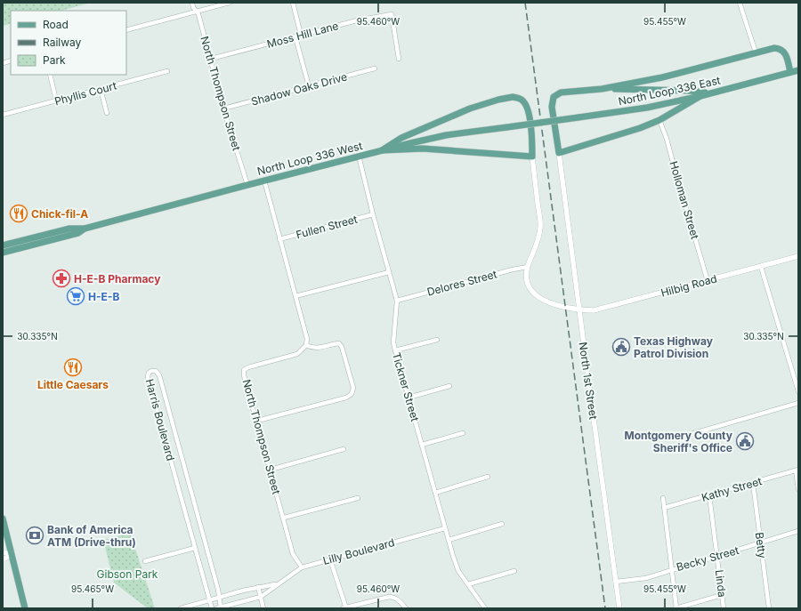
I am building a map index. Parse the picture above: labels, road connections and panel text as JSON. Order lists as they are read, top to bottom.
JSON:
{
  "streets": {
    "main road": ["North Loop 336 East", "North Loop 336 West"],
    "street": [
      "Moss Hill Lane",
      "Shadow Oaks Drive",
      "Phyllis Court",
      "North Thompson Street",
      "Holloman Street",
      "Fullen Street",
      "Delores Street",
      "Hilbig Road",
      "North 1st Street",
      "Tickner Street",
      "Harris Boulevard",
      "Kathy Street",
      "Betty",
      "Lilly Boulevard",
      "Becky Street",
      "Linda"
    ]
  },
  "crossings": [
    ["Moss Hill Lane", "North Thompson Street"],
    ["Shadow Oaks Drive", "North Thompson Street"],
    ["North Loop 336 East", "North Loop 336 West"],
    ["North Thompson Street", "North Loop 336 West"],
    ["North Thompson Street", "Lilly Boulevard"],
    ["North Loop 336 West", "Tickner Street"],
    ["Holloman Street", "Hilbig Road"],
    ["Fullen Street", "Tickner Street"],
    ["Delores Street", "Hilbig Road"],
    ["Delores Street", "Tickner Street"],
    ["Hilbig Road", "North 1st Street"],
    ["North 1st Street", "Becky Street"],
    ["Tickner Street", "Lilly Boulevard"],
    ["Harris Boulevard", "Lilly Boulevard"],
    ["Kathy Street", "Betty"],
    ["Kathy Street", "Linda"],
    ["Betty", "Becky Street"],
    ["Becky Street", "Linda"]
  ],
  "parks": ["Gibson Park"],
  "places": {
    "restaurant": ["Chick-fil-A", "Little Caesars"],
    "pharmacy": ["H-E-B Pharmacy"],
    "supermarket": ["H-E-B"],
    "public building": ["Texas Highway Patrol Division", "Montgomery County Sheriff's Office"],
    "bank": ["Bank of America ATM (Drive-thru)"]
  },
  "legend": ["Road", "Railway", "Park"],
  "coordinates": [
    "95.460°W",
    "95.455°W",
    "30.335°N",
    "95.465°W"
  ]
}
